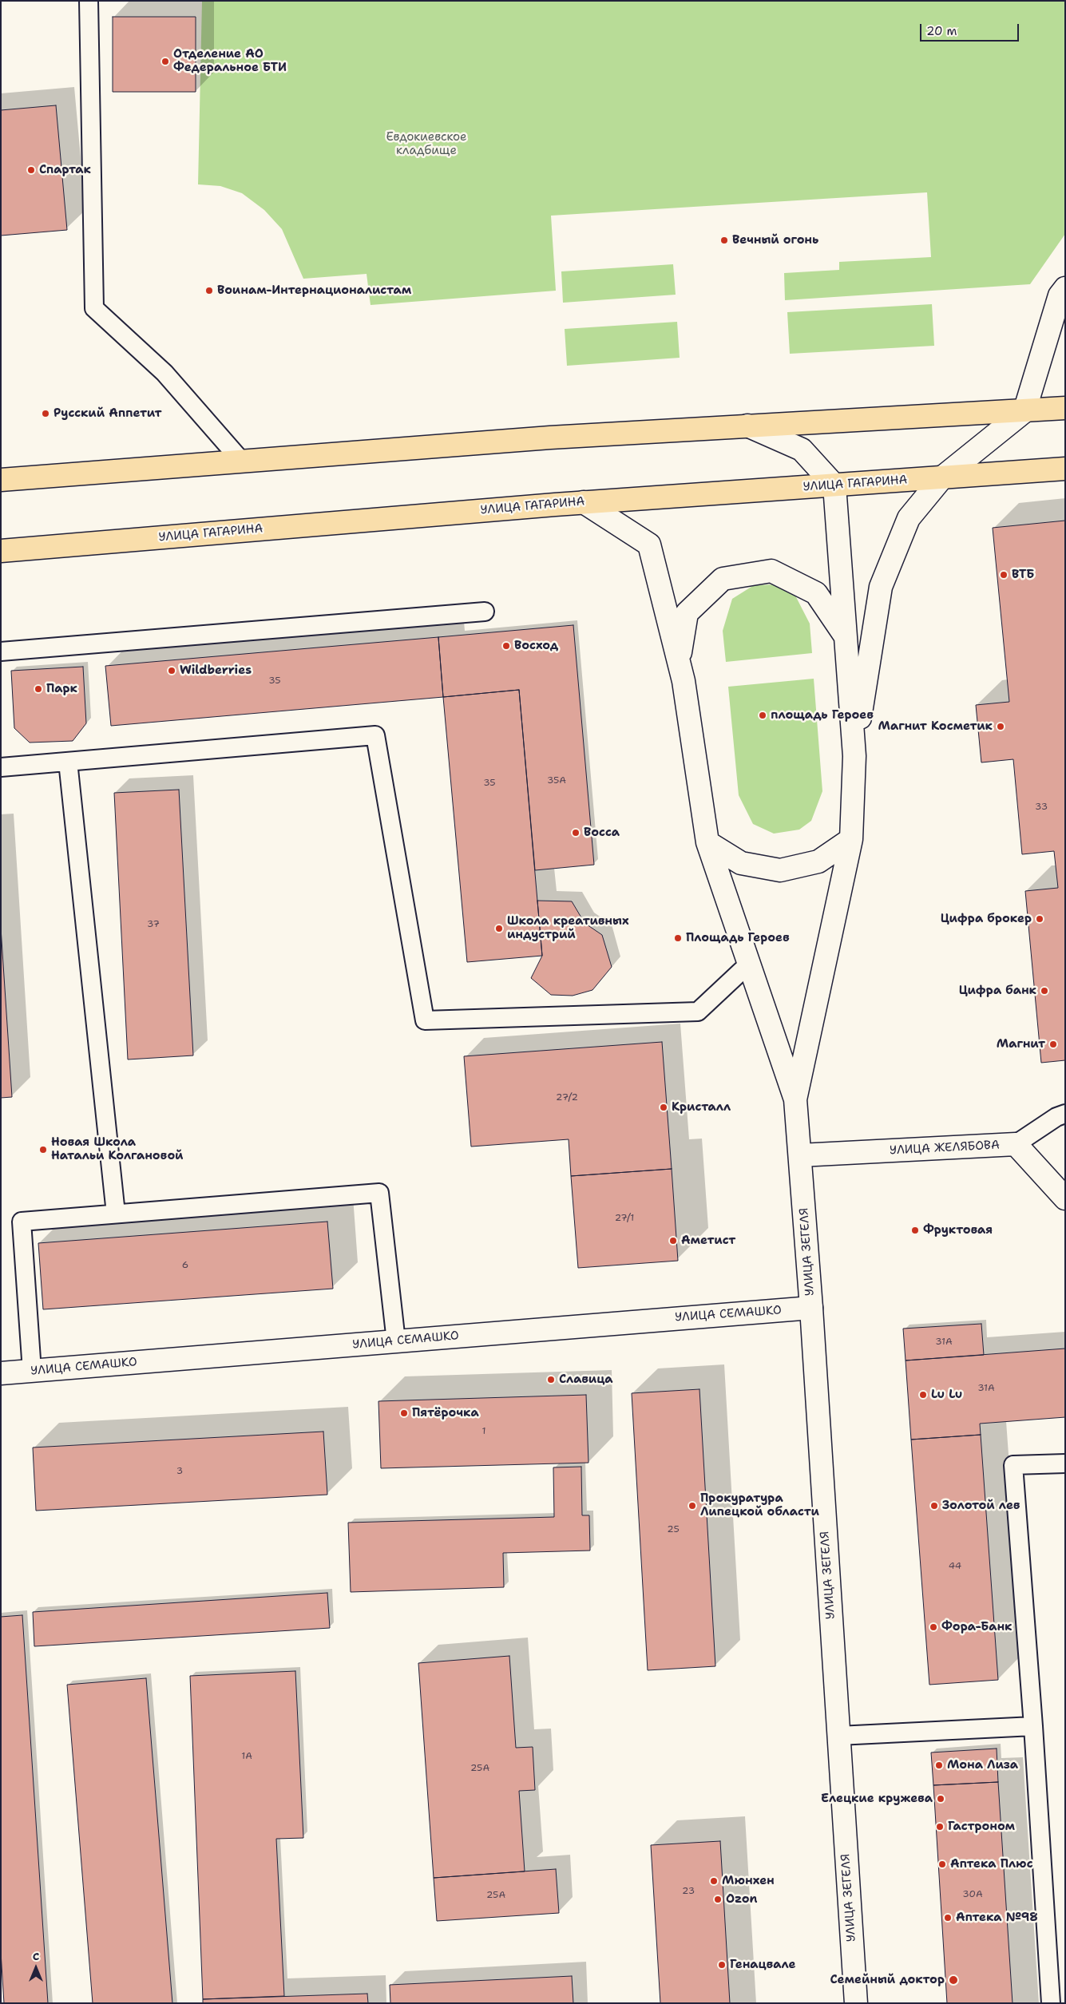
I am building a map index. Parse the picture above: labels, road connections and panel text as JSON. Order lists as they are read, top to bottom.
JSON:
{
  "streets": {
    "main road": [
      "УЛИЦА ГАГАРИНА",
      "УЛИЦА ЖЕЛЯБОВА",
      "УЛИЦА ЗЕГЕЛЯ",
      "УЛИЦА СЕМАШКО"
    ]
  },
  "crossings": [
    ["УЛИЦА ЖЕЛЯБОВА", "УЛИЦА ЗЕГЕЛЯ"],
    ["УЛИЦА ЗЕГЕЛЯ", "УЛИЦА СЕМАШКО"]
  ],
  "parks": ["Евдокиевское кладбище"],
  "places": [
    "Отделение АО Федеральное БТИ",
    "Спартак",
    "Вечный огонь",
    "Воинам-Интернационалистам",
    "Русский Аппетит",
    "ВТБ",
    "Восход",
    "Wildberries",
    "Парк",
    "площадь Героев",
    "Магнит Косметик",
    "Bocca",
    "Цифра брокер",
    "Школа креативных индустрий",
    "Площадь Героев",
    "Цифра банк",
    "Магнит",
    "Кристалл",
    "Новая Школа Натальи Колгановой",
    "Фруктовая",
    "Аметист",
    "Славица",
    "Lu Lu",
    "Пятёрочка",
    "Прокуратура Липецкой области",
    "Золотой лев",
    "Фора-Банк",
    "Мона Лиза",
    "Елецкие кружева",
    "Гастроном",
    "Аптека Плюс",
    "Мюнхен",
    "Ozon",
    "Аптека №98",
    "Генацвале",
    "Семейный доктор"
  ],
  "house_numbers": [
    "35",
    "35А",
    "35",
    "33",
    "37",
    "27/2",
    "27/1",
    "6",
    "31А",
    "31А",
    "1",
    "3",
    "25",
    "44",
    "1А",
    "25А",
    "23",
    "30А",
    "25А"
  ],
  "scale_bar": "20 m",
  "north": "top"
}
